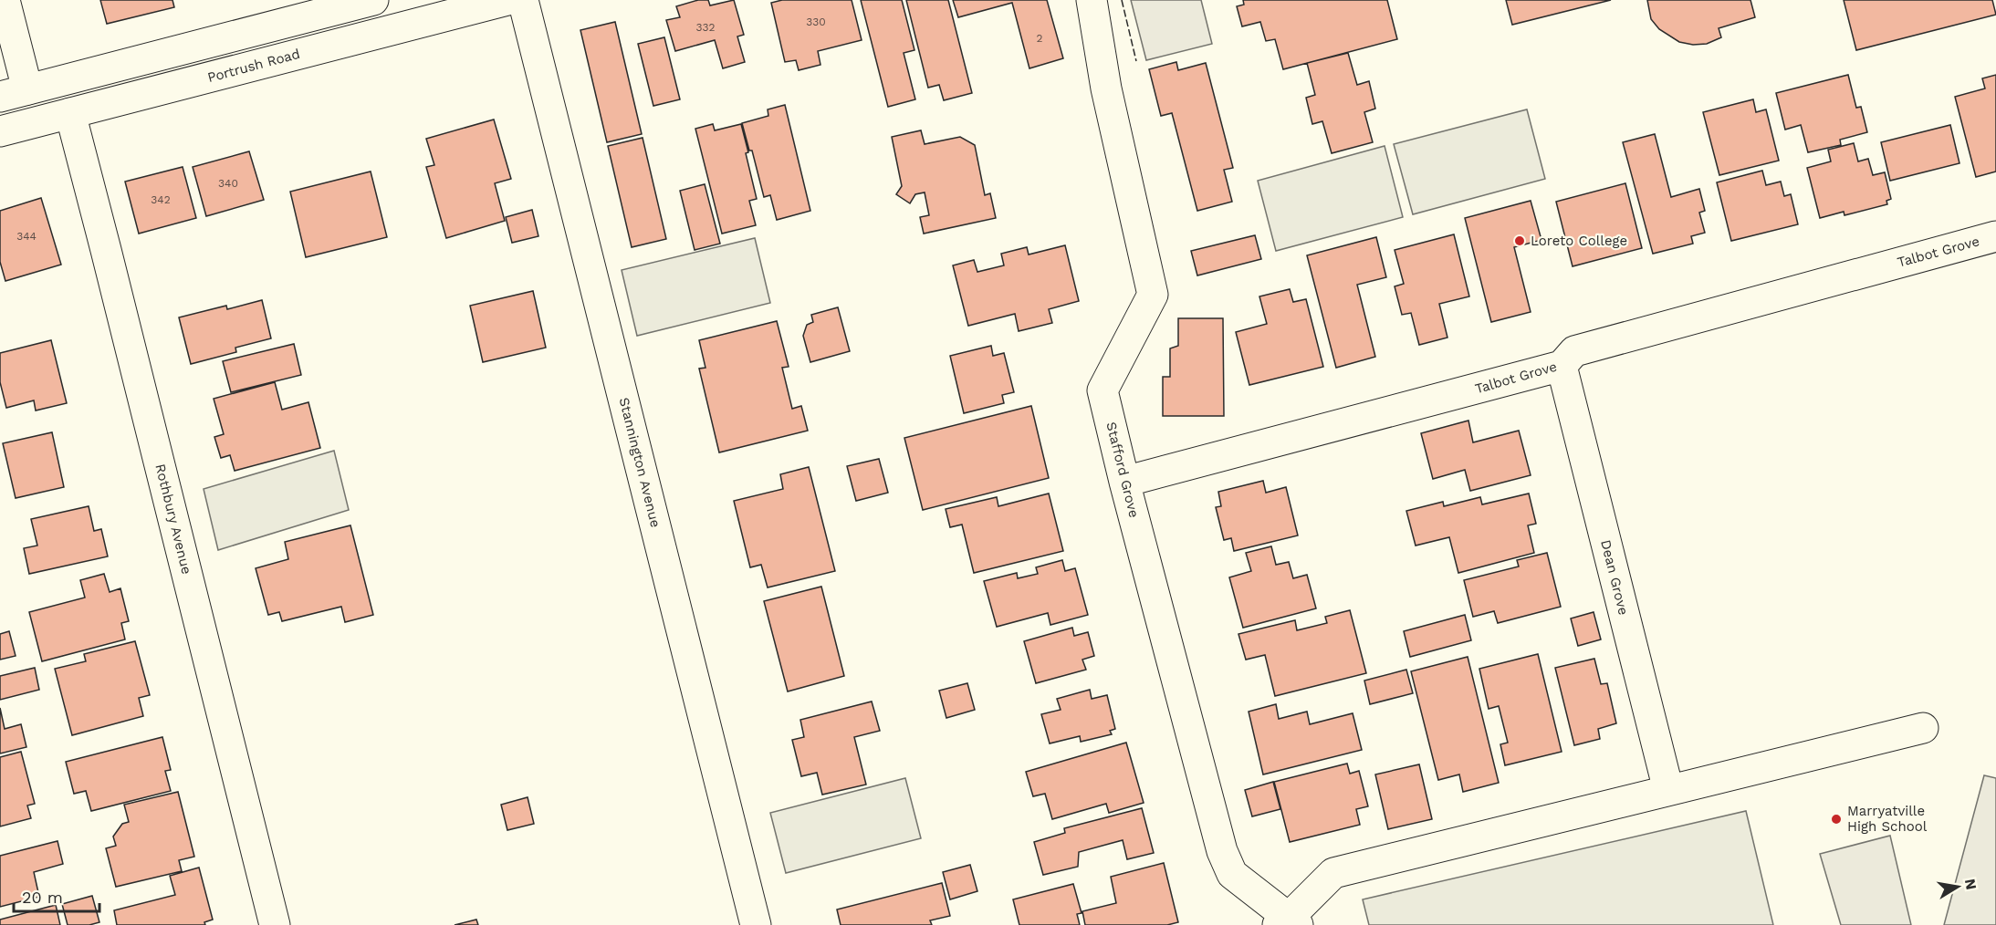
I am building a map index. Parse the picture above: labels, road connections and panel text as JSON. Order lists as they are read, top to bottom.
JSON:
{
  "streets": {
    "main road": [
      "Portrush Road",
      "Talbot Grove",
      "Stannington Avenue",
      "Stafford Grove",
      "Rothbury Avenue",
      "Dean Grove"
    ]
  },
  "crossings": [
    ["Portrush Road", "Rothbury Avenue"],
    ["Talbot Grove", "Stafford Grove"],
    ["Talbot Grove", "Dean Grove"]
  ],
  "places": ["Loreto College", "Marryatville High School"],
  "house_numbers": [
    "330",
    "332",
    "2",
    "340",
    "342",
    "344"
  ],
  "scale_bar": "20 m",
  "north": "right"
}
